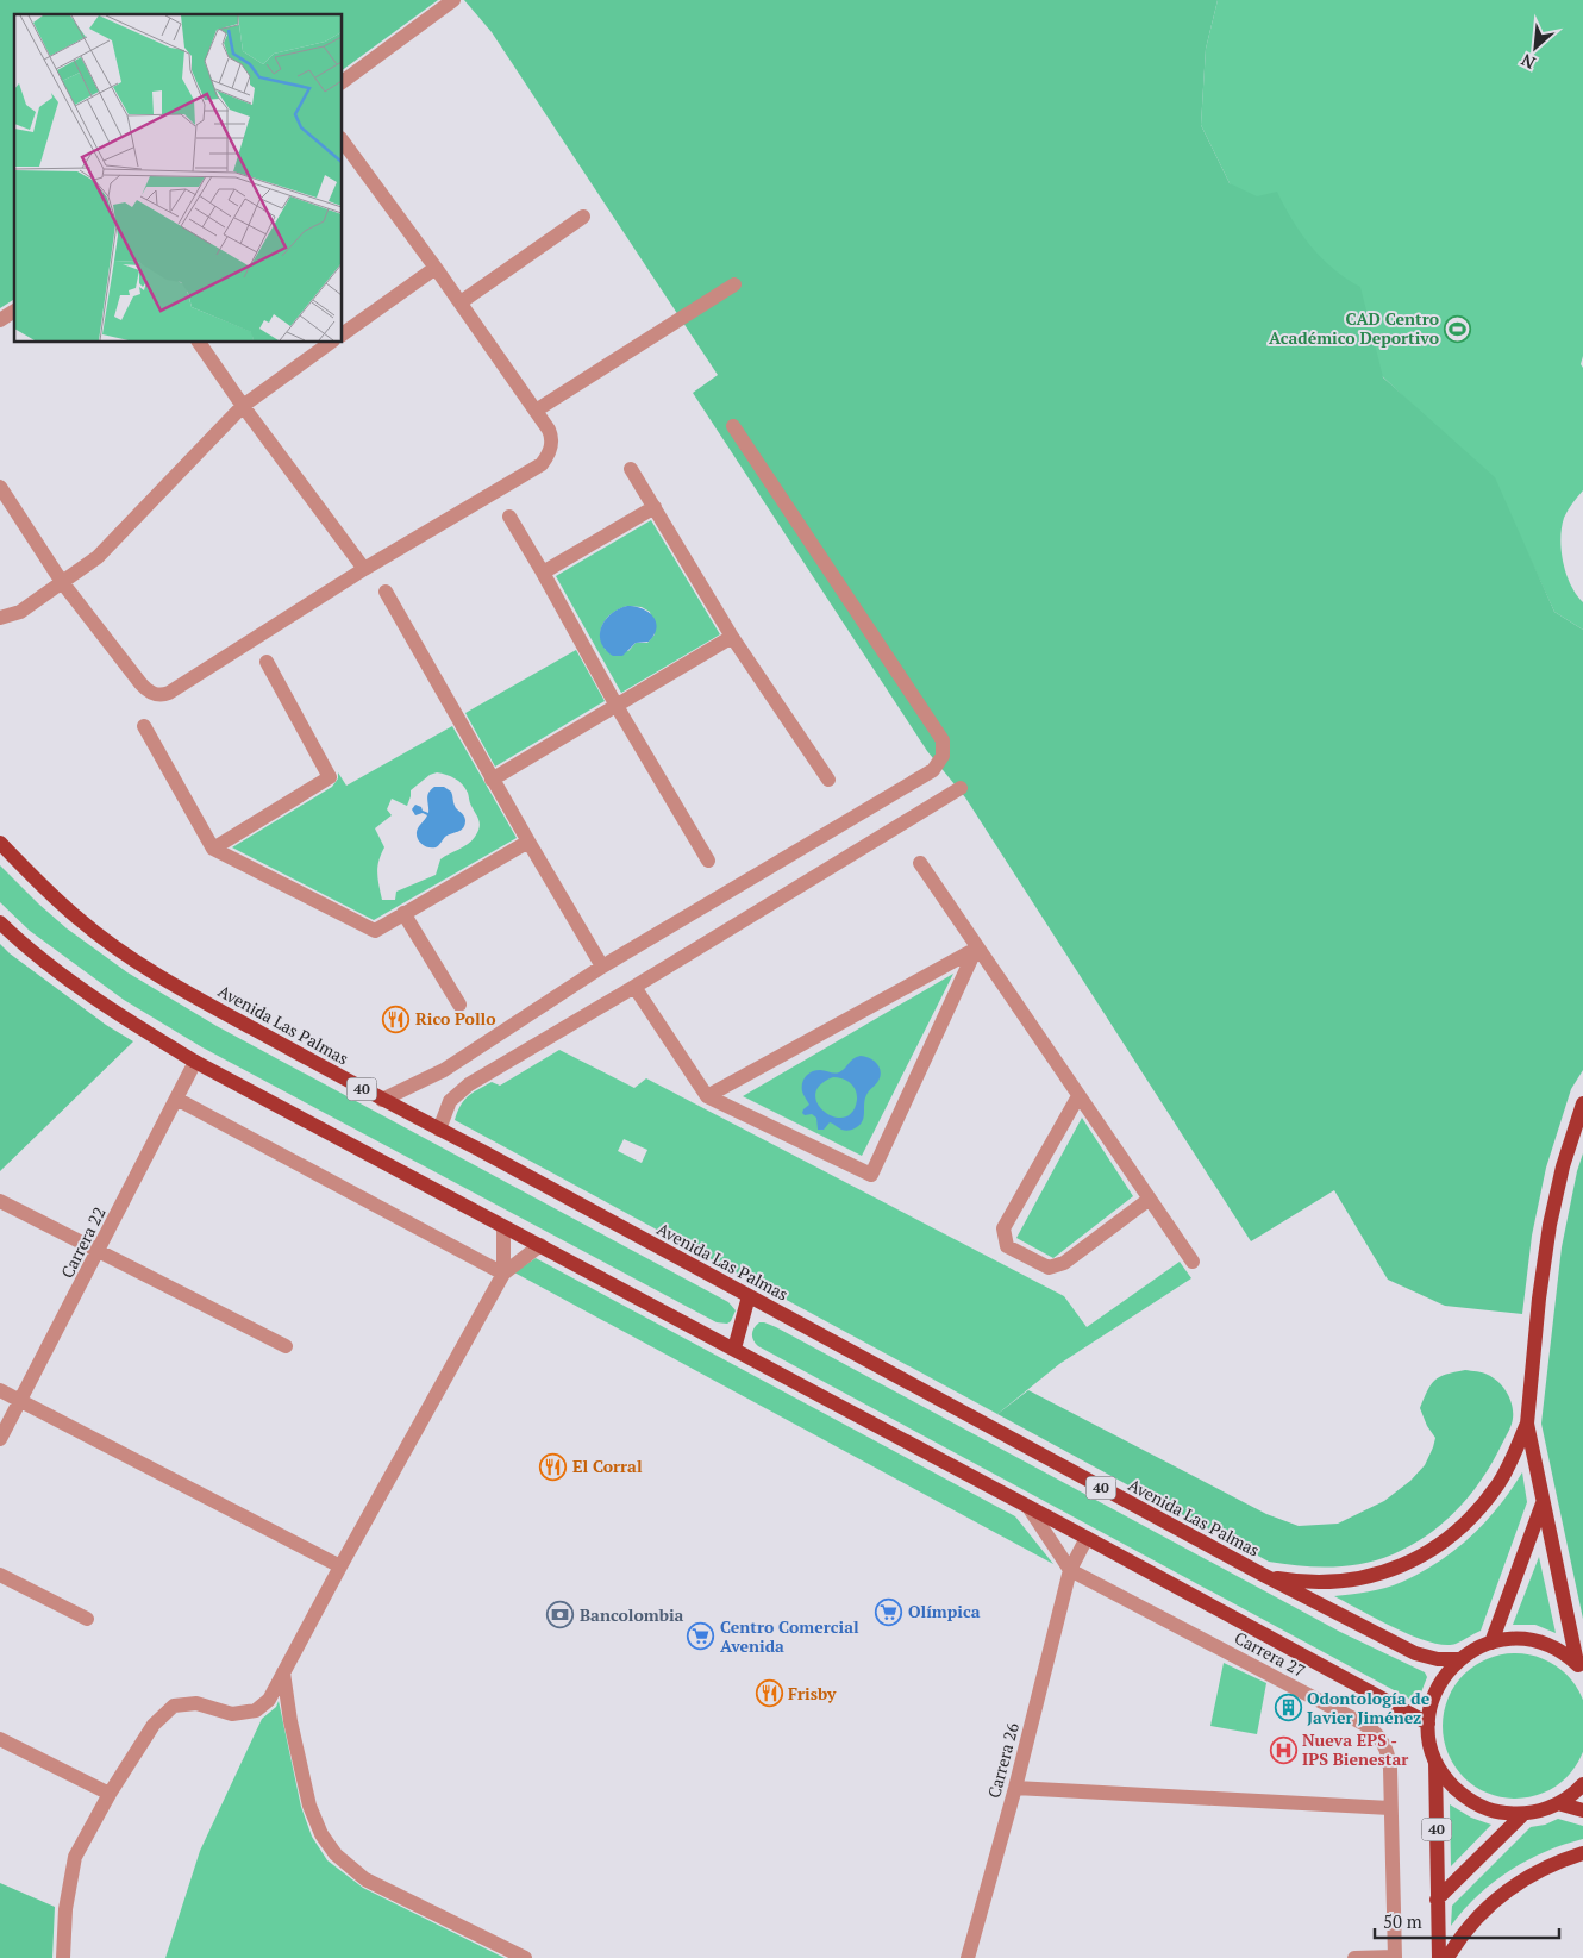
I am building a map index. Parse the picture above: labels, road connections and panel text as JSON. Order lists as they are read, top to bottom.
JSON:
{
  "streets": {
    "main road": ["Avenida Las Palmas", "40"],
    "street": ["Carrera 22", "Carrera 27", "Carrera 26"]
  },
  "crossings": [
    ["Avenida Las Palmas", "40"],
    ["Carrera 27", "Carrera 26"]
  ],
  "places": {
    "sports": ["CAD Centro Académico Deportivo"],
    "restaurant": ["Rico Pollo", "El Corral", "Frisby"],
    "supermarket": ["Olímpica", "Centro Comercial Avenida"],
    "bank": ["Bancolombia"],
    "building": ["Odontología de Javier Jiménez"],
    "hospital": ["Nueva EPS - IPS Bienestar"]
  },
  "scale_bar": "50 m",
  "north": "bottom left"
}
